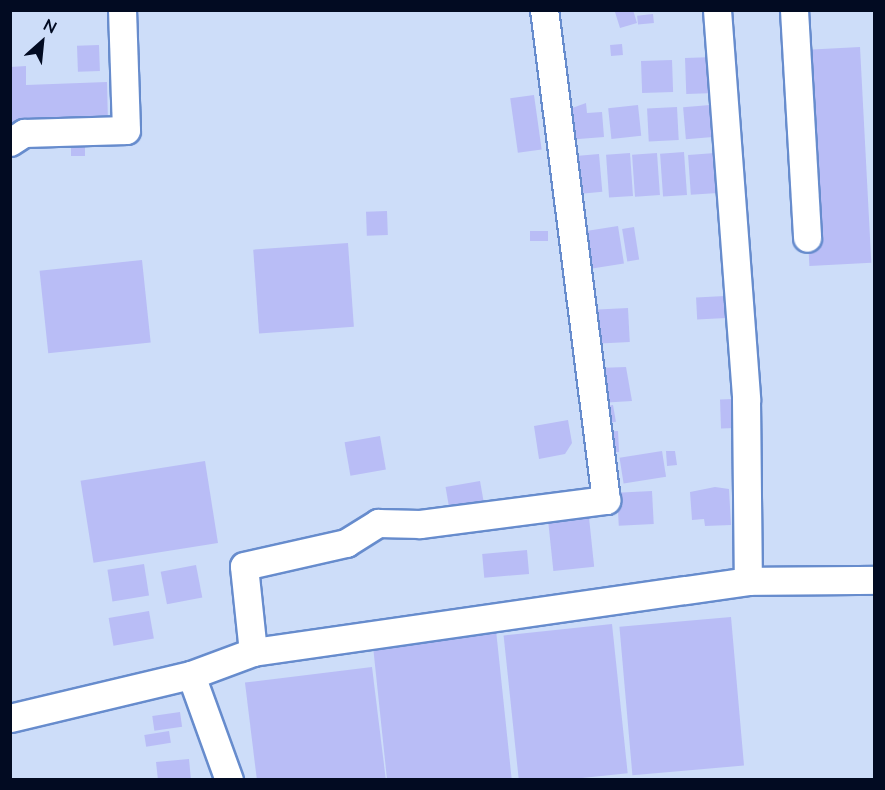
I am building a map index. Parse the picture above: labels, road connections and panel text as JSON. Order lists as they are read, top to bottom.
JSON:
{
  "north": "top right"
}
